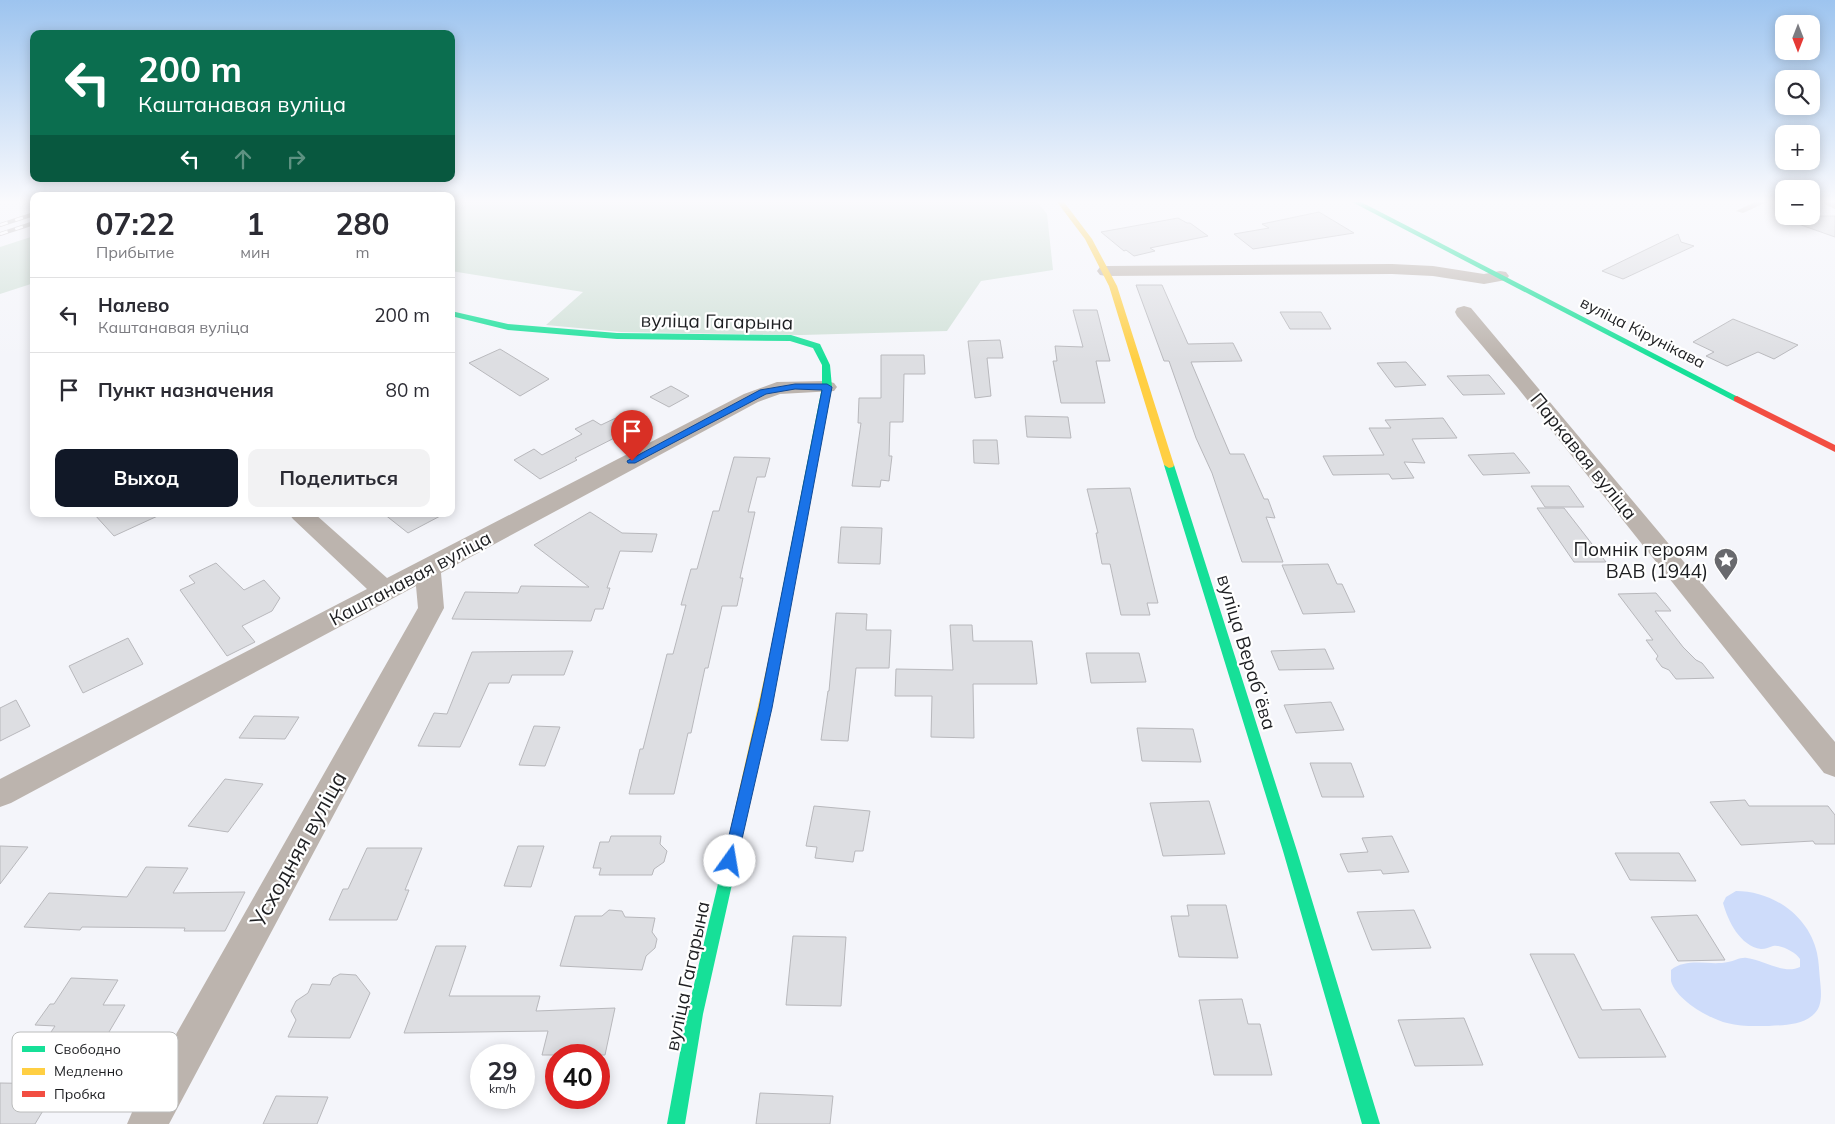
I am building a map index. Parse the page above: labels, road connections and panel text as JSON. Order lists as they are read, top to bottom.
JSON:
{
  "streets": {
    "street": [
      "вуліца Гагарына",
      "вуліца Кірунікава",
      "Паркавая вуліца",
      "Каштанавая вуліца",
      "вуліца Верабʼёва",
      "Усходняя вуліца"
    ]
  },
  "crossings": [
    ["вуліца Гагарына", "Каштанавая вуліца"],
    ["Каштанавая вуліца", "Усходняя вуліца"]
  ],
  "places": {
    "place": ["Помнік героям ВАВ (1944)"]
  },
  "legend": ["Свободно", "Медленно", "Пробка"],
  "north": "bottom",
  "page": {
    "map_buttons": ["+", "−"],
    "turn": ["200 m", "Каштанавая вуліца"],
    "eta": [
      "07:22",
      "Прибытие",
      "1",
      "мин",
      "280",
      "m"
    ],
    "list": [
      {
        "name": "Налево",
        "note": "Каштанавая вуліца",
        "value": "200 m"
      },
      {
        "name": "Пункт назначения",
        "value": "80 m"
      }
    ],
    "buttons": ["Выход", "Поделиться"],
    "speed": "29 km/h",
    "limit": "40"
  }
}
